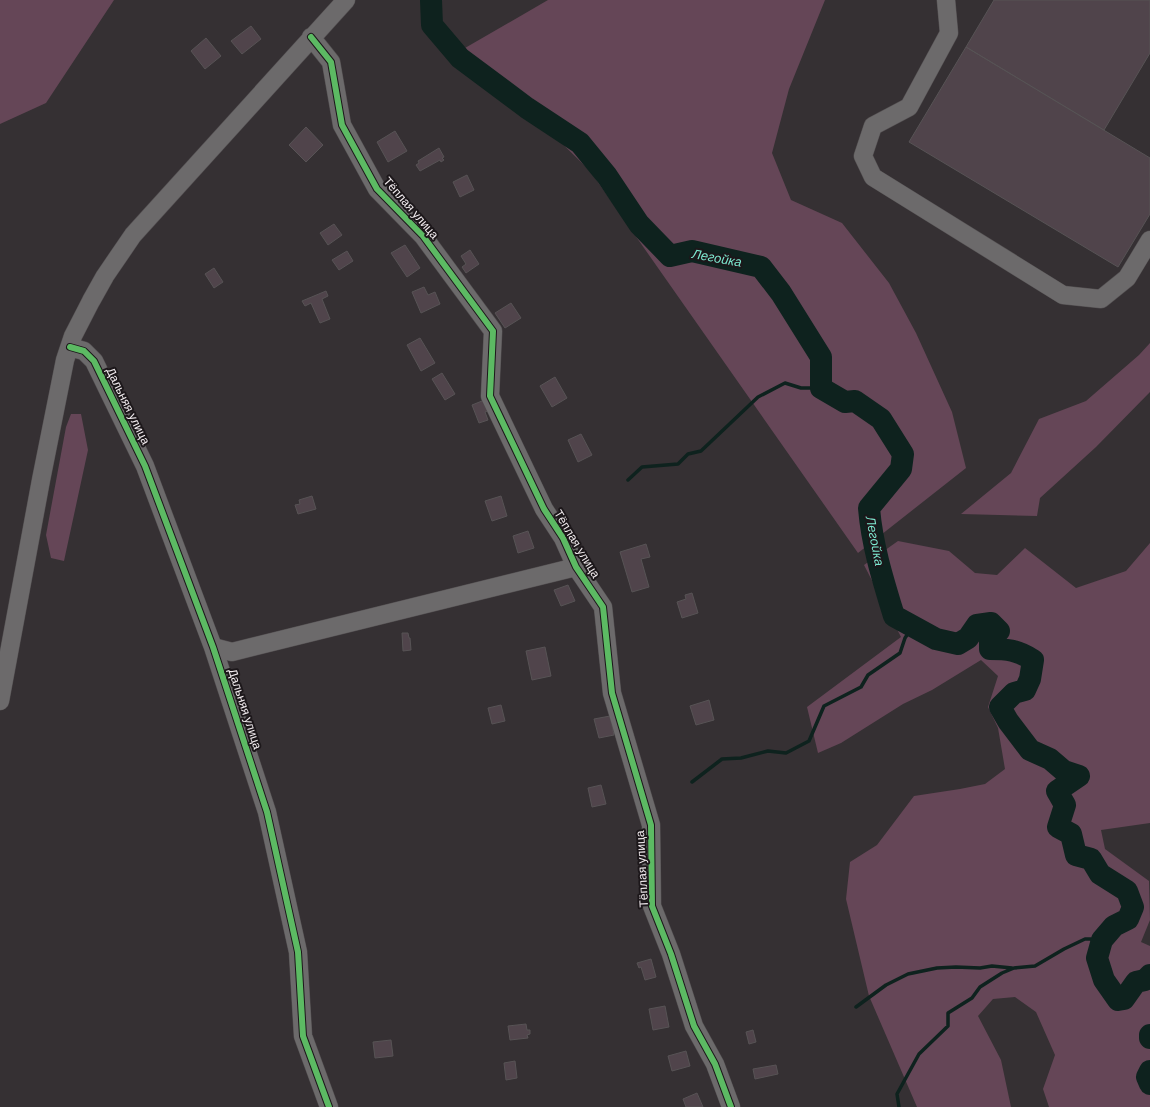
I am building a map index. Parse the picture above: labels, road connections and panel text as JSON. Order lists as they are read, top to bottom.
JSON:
{
  "streets": {
    "street": ["Тёплая улица", "Дальняя улица"]
  },
  "water": ["Легойка"]
}
